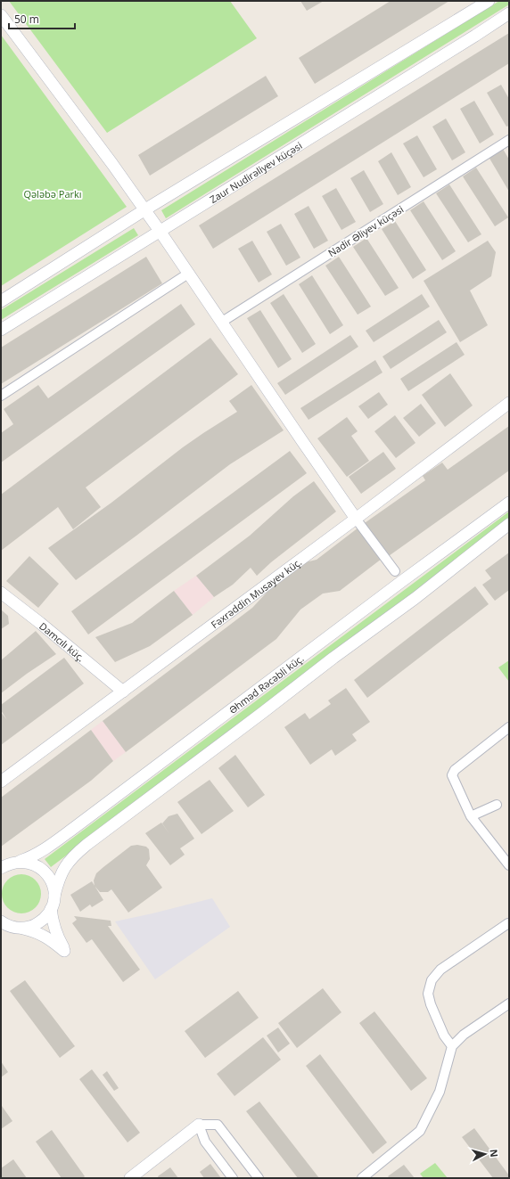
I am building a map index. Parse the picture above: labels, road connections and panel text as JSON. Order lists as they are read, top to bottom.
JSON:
{
  "streets": {
    "street": [
      "Zaur Nudirəliyev küçəsi",
      "Nadir Əliyev küçəsi",
      "Fəxrəddin Musayev küç.",
      "Damcılı küç.",
      "Əhməd Rəcəbli küç."
    ]
  },
  "crossings": [
    ["Fəxrəddin Musayev küç.", "Damcılı küç."]
  ],
  "parks": ["Qələbə Parkı"],
  "scale_bar": "50 m",
  "north": "right"
}
